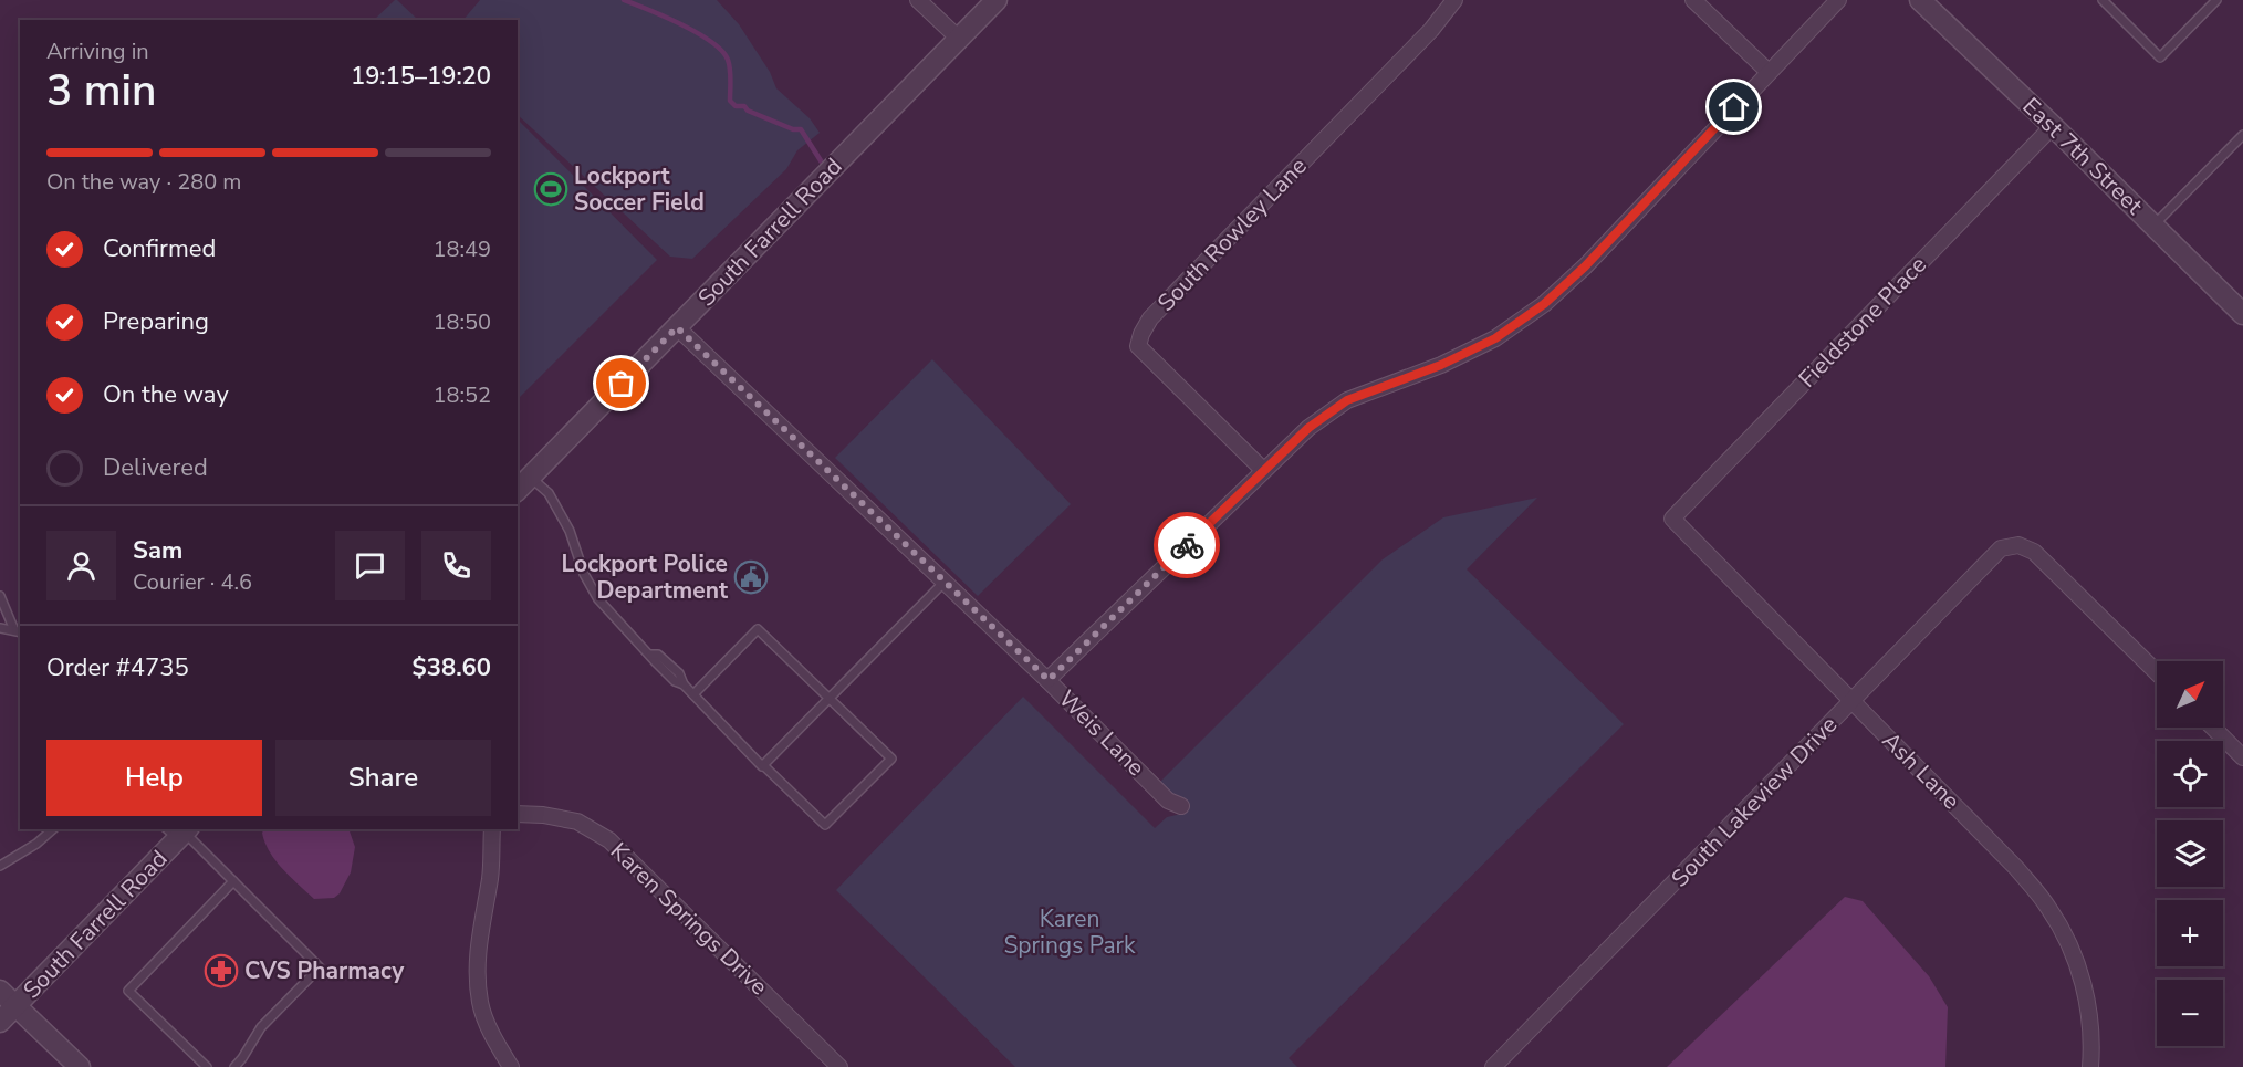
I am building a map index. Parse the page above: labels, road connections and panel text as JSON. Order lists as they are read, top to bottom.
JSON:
{
  "streets": {
    "street": [
      "East 7th Street",
      "South Farrell Road",
      "South Rowley Lane",
      "Fieldstone Place",
      "Weis Lane",
      "Ash Lane",
      "South Lakeview Drive",
      "Karen Springs Drive"
    ]
  },
  "crossings": [
    ["East 7th Street", "Fieldstone Place"],
    ["South Farrell Road", "Weis Lane"],
    ["Fieldstone Place", "Ash Lane"],
    ["Ash Lane", "South Lakeview Drive"]
  ],
  "parks": ["Karen Springs Park"],
  "places": {
    "sports": ["Lockport Soccer Field"],
    "public building": ["Lockport Police Department"],
    "pharmacy": ["CVS Pharmacy"]
  },
  "north": "top right",
  "page": {
    "heading": ["3 min", "Arriving in", "19:15–19:20"],
    "panel": [
      "Sam",
      "Courier · 4.6",
      "Order #4735",
      "$38.60"
    ],
    "bar": "On the way · 280 m",
    "list": [
      ["Confirmed", "18:49"],
      ["Preparing", "18:50"],
      ["On the way", "18:52"],
      "Delivered"
    ],
    "map_buttons": ["+", "−"],
    "buttons": ["Help", "Share"]
  }
}
